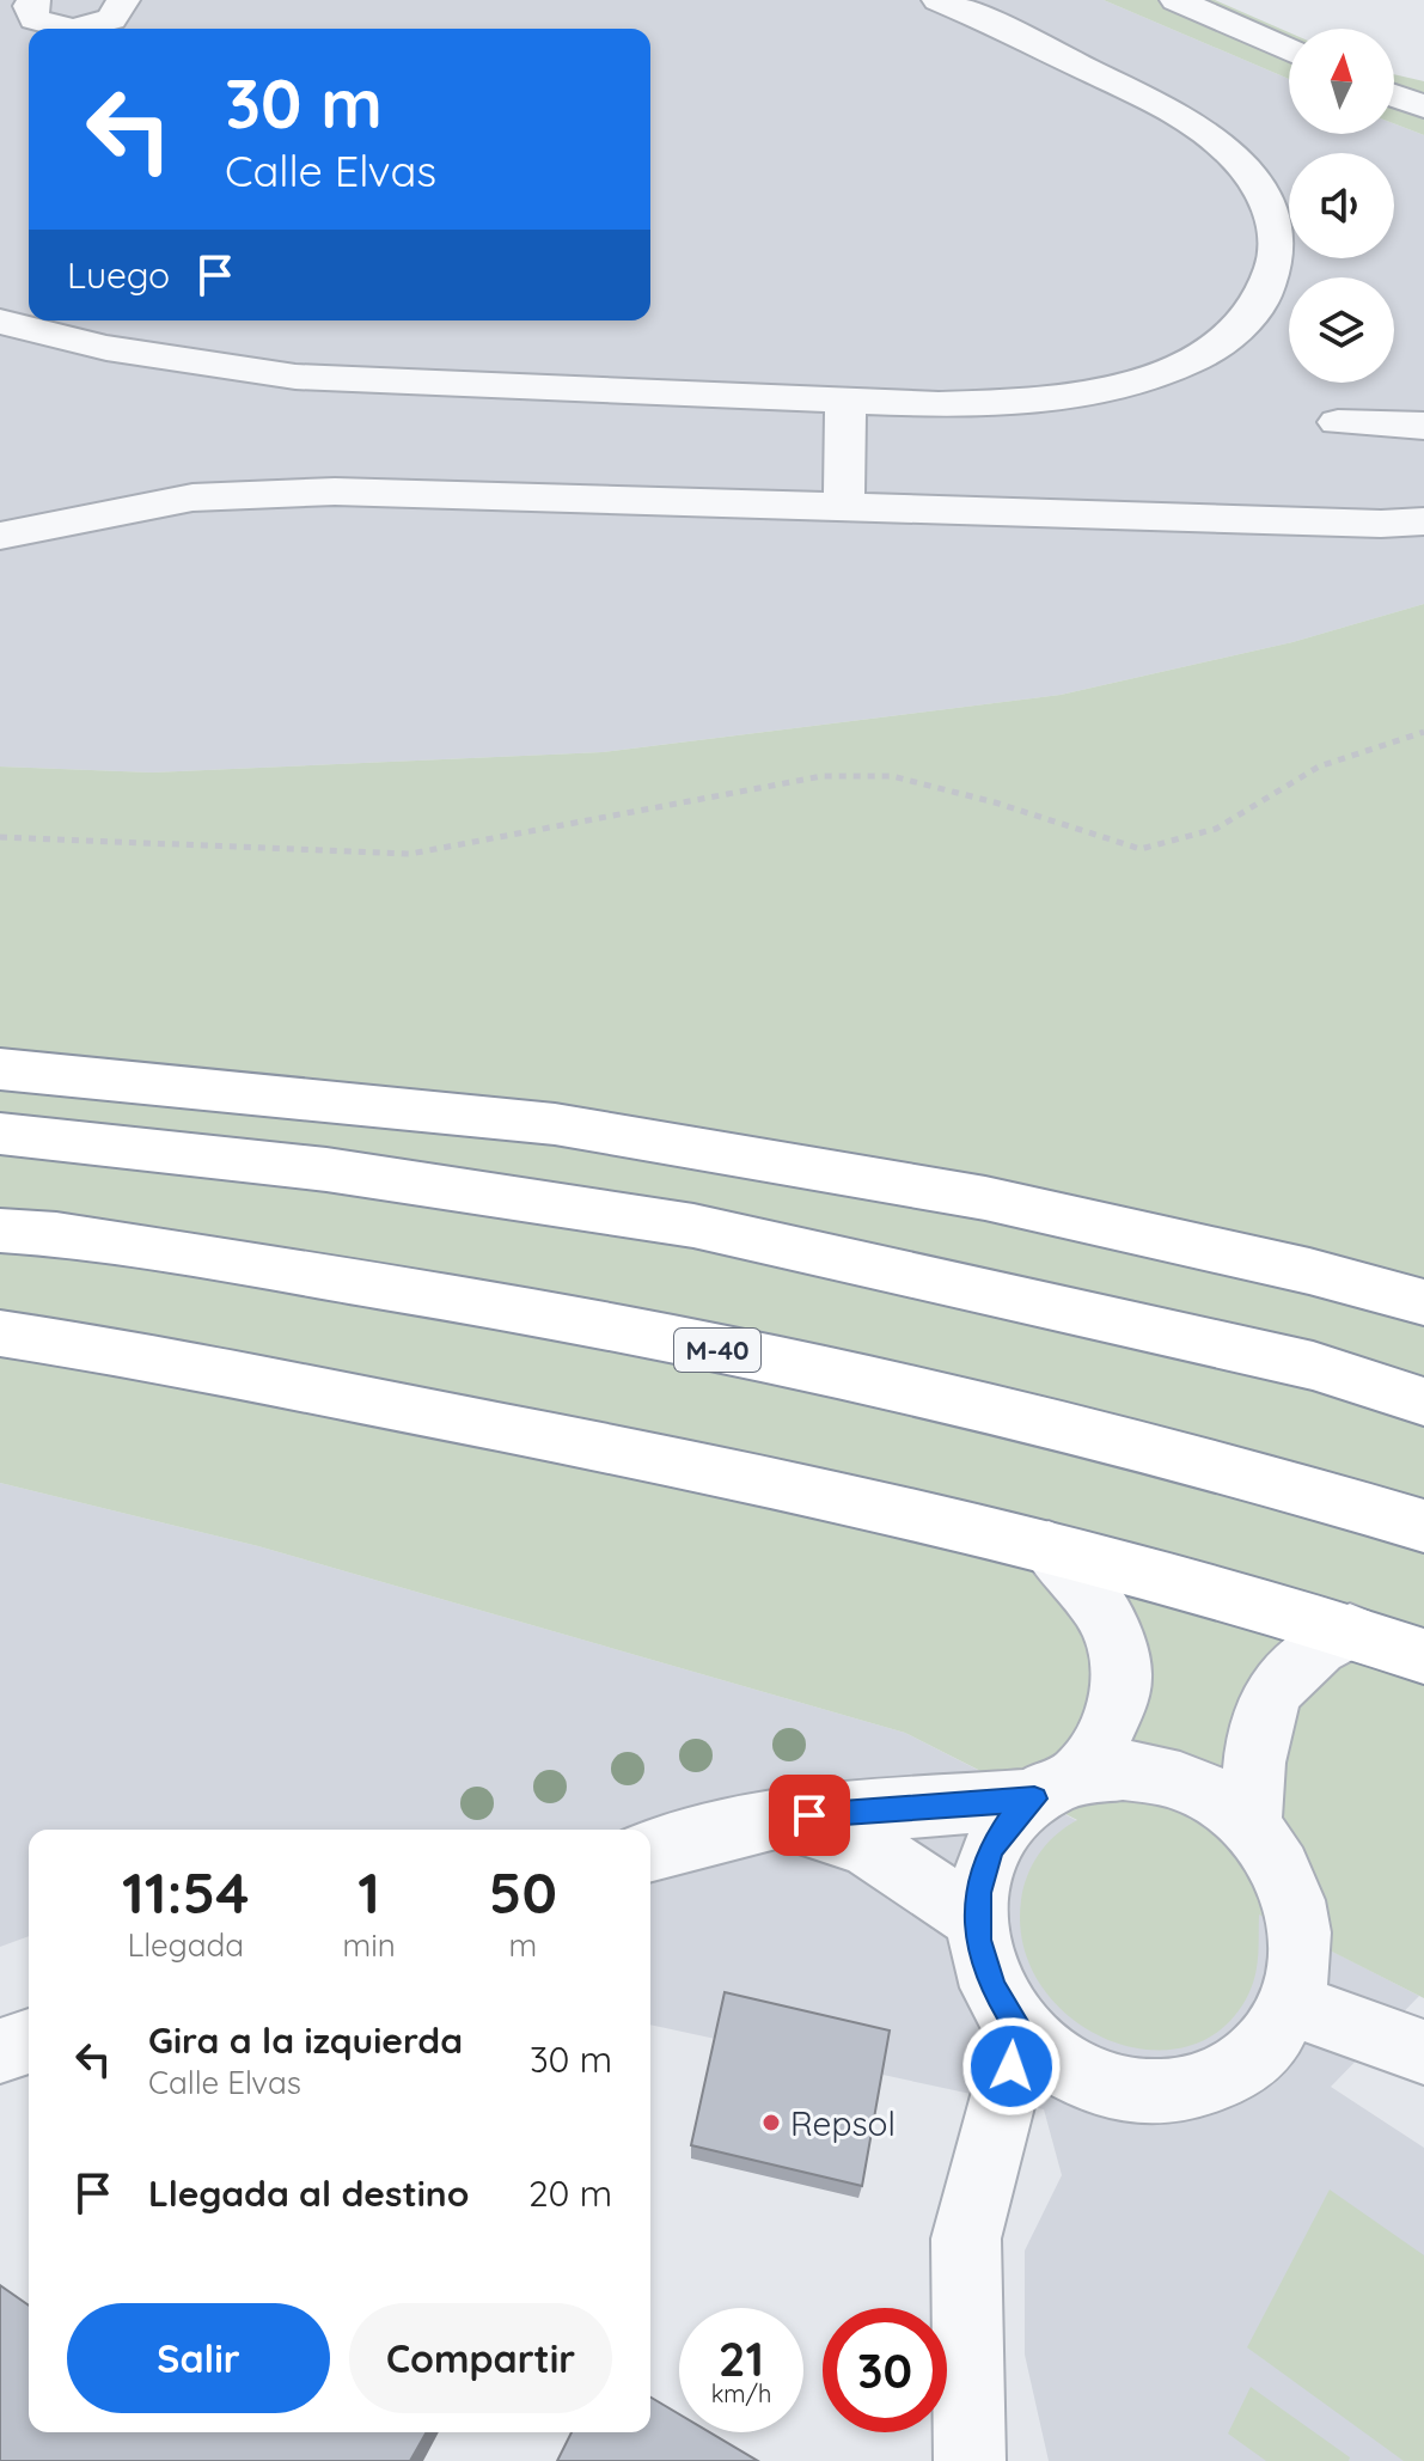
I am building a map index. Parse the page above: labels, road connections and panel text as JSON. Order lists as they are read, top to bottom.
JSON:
{
  "streets": {
    "highway": ["M-40"]
  },
  "places": ["Repsol"],
  "north": "top",
  "page": {
    "turn": ["30 m", "Calle Elvas"],
    "then": "Luego",
    "eta": [
      "11:54",
      "Llegada",
      "1",
      "min",
      "50",
      "m"
    ],
    "list": [
      {
        "name": "Gira a la izquierda",
        "note": "Calle Elvas",
        "value": "30 m"
      },
      {
        "name": "Llegada al destino",
        "value": "20 m"
      }
    ],
    "buttons": ["Salir", "Compartir"],
    "speed": "21 km/h",
    "limit": "30"
  }
}
